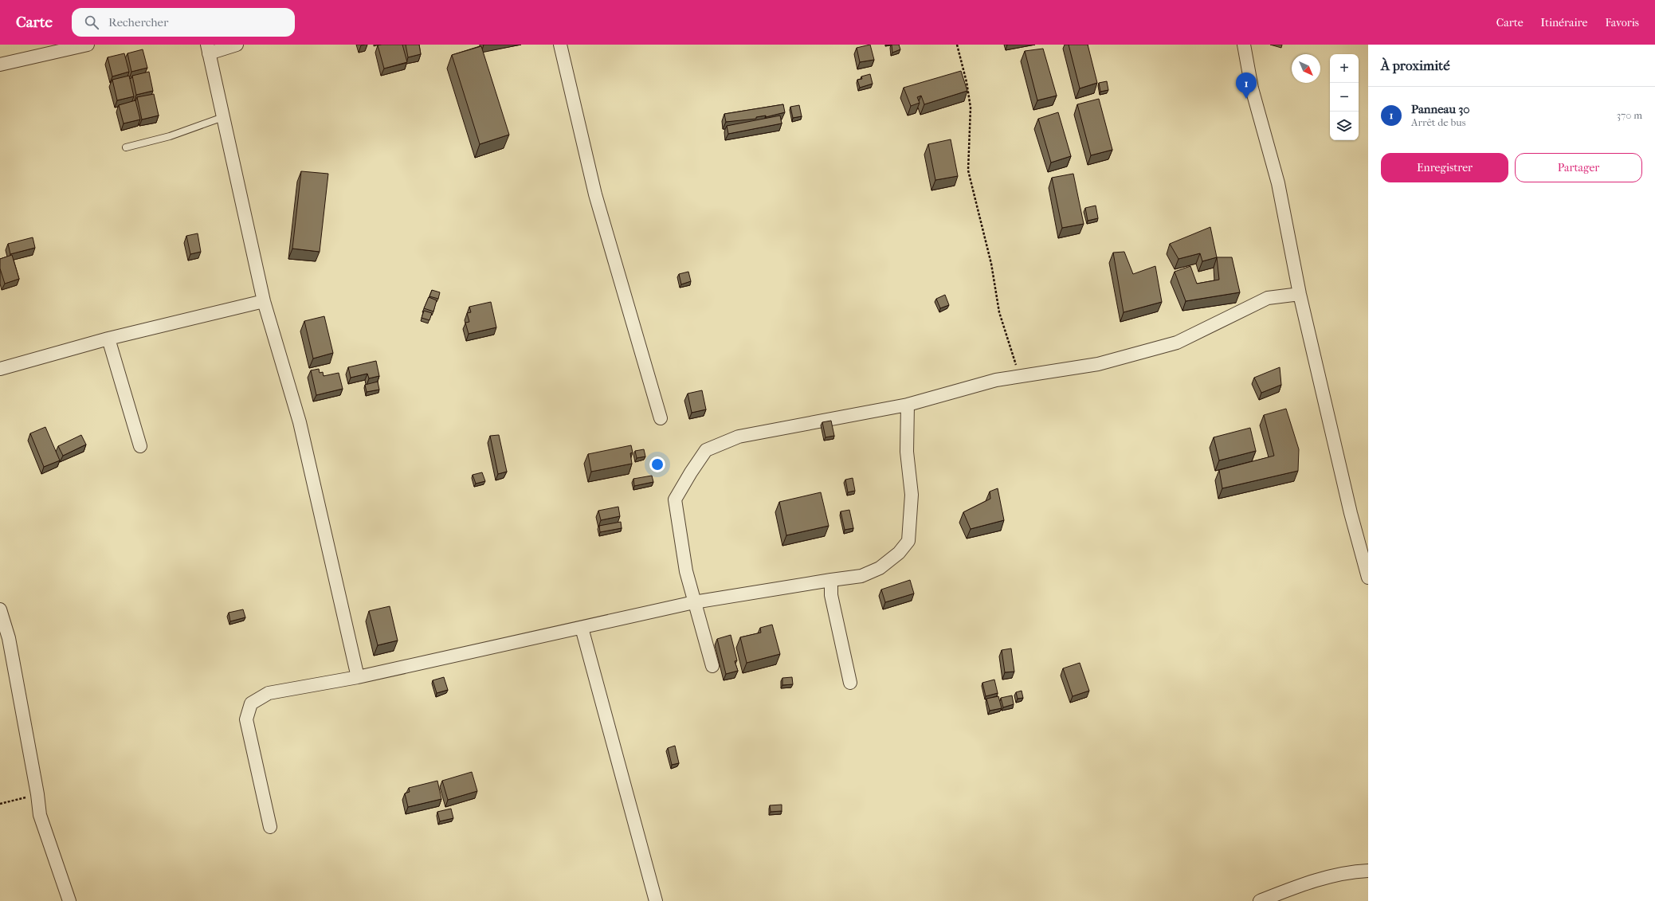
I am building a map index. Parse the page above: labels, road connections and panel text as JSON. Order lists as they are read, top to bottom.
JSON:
{
  "north": "bottom right",
  "page": {
    "header": "Carte",
    "search": "Rechercher",
    "nav": ["Carte", "Itinéraire", "Favoris"],
    "heading": "À proximité",
    "map_buttons": ["+", "−"],
    "pins": "1",
    "list": [
      {
        "mark": "1",
        "name": "Panneau 30",
        "note": "Arrêt de bus",
        "value": "370 m"
      }
    ],
    "buttons": ["Enregistrer", "Partager"]
  }
}
